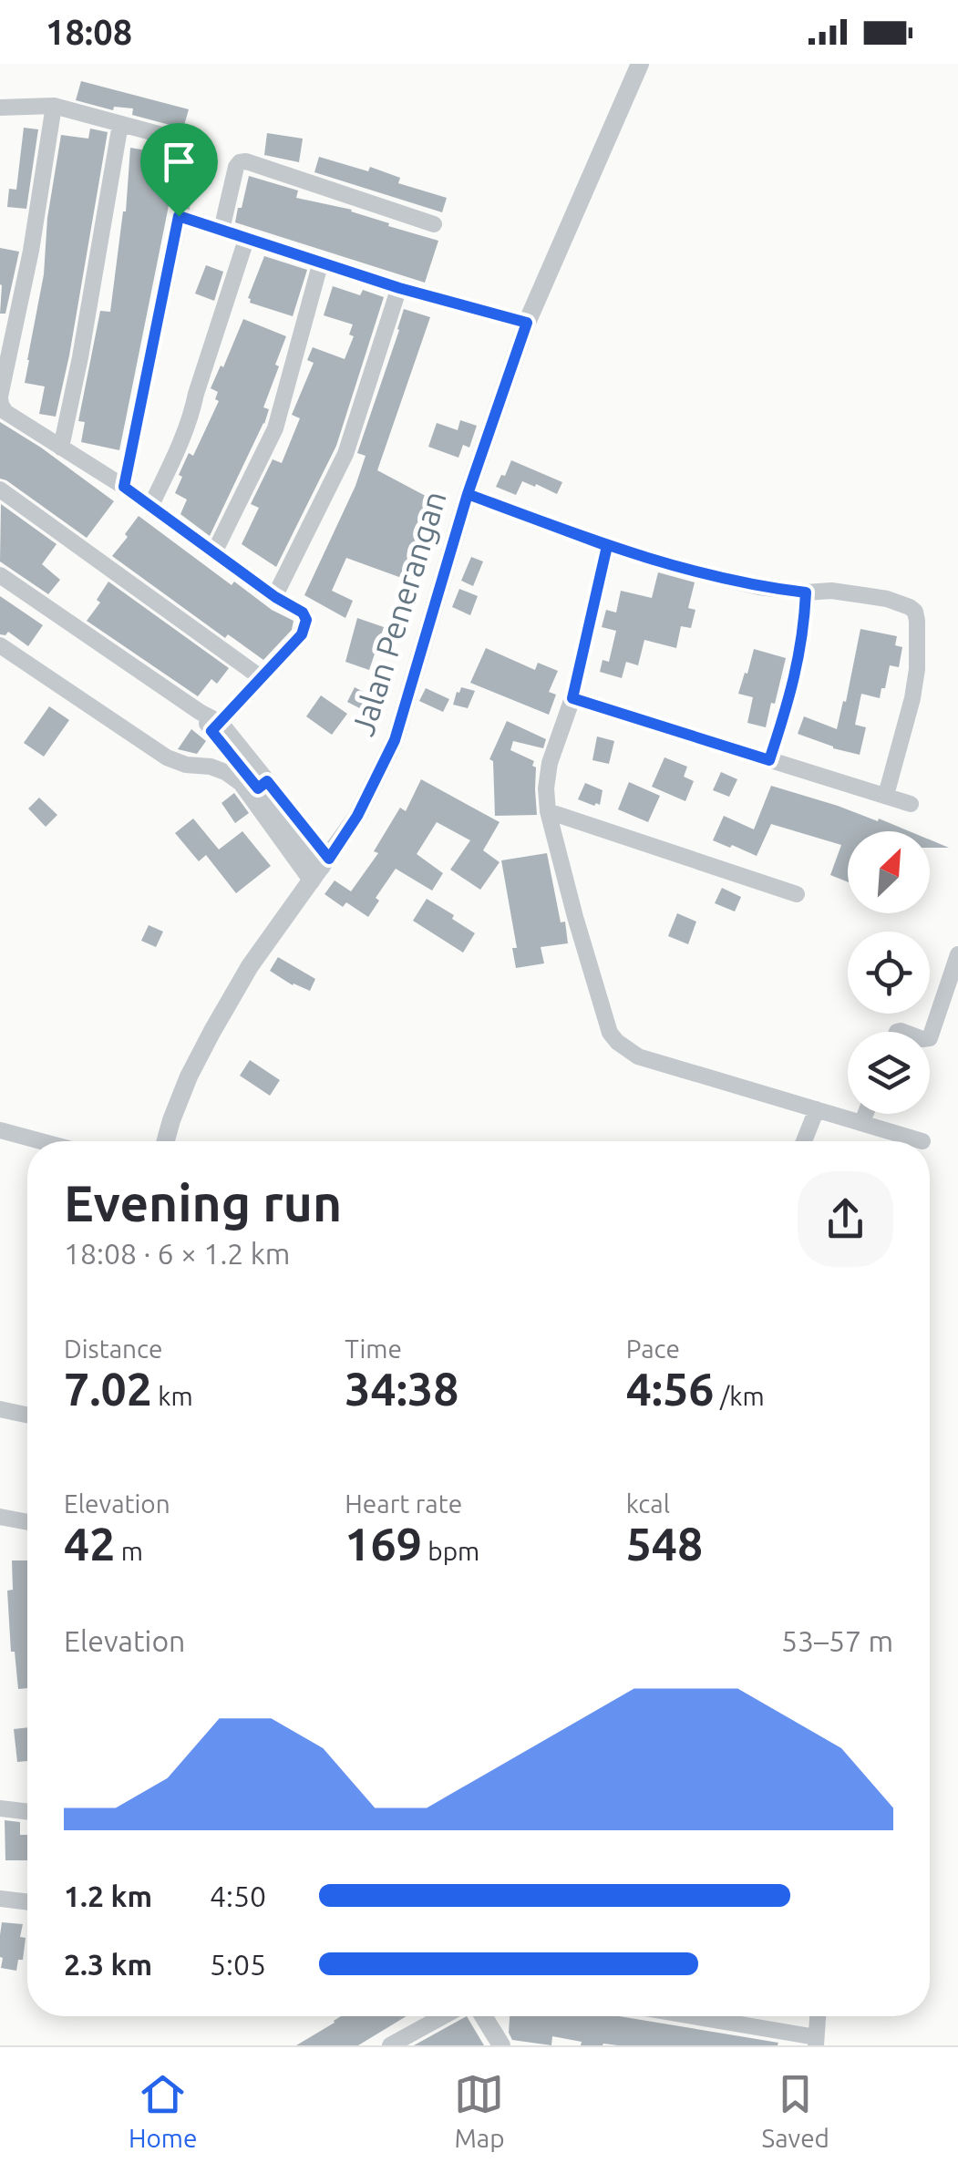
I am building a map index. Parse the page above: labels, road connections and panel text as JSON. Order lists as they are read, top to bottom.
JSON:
{
  "streets": {
    "street": ["Jalan Penerangan"]
  },
  "north": "top right",
  "page": {
    "status": "18:08",
    "heading": ["Evening run", "18:08 · 6 × 1.2 km"],
    "stats": [
      ["Distance", "7.02 km"],
      ["Time", "34:38"],
      ["Pace", "4:56 /km"],
      ["Elevation", "42 m"],
      ["Heart rate", "169 bpm"],
      ["kcal", "548"]
    ],
    "chart": ["Elevation", "53–57 m"],
    "list": [
      {
        "name": "1.2 km",
        "note": "4:50"
      },
      {
        "name": "2.3 km",
        "note": "5:05"
      }
    ],
    "tabs": ["Home", "Map", "Saved"]
  }
}
